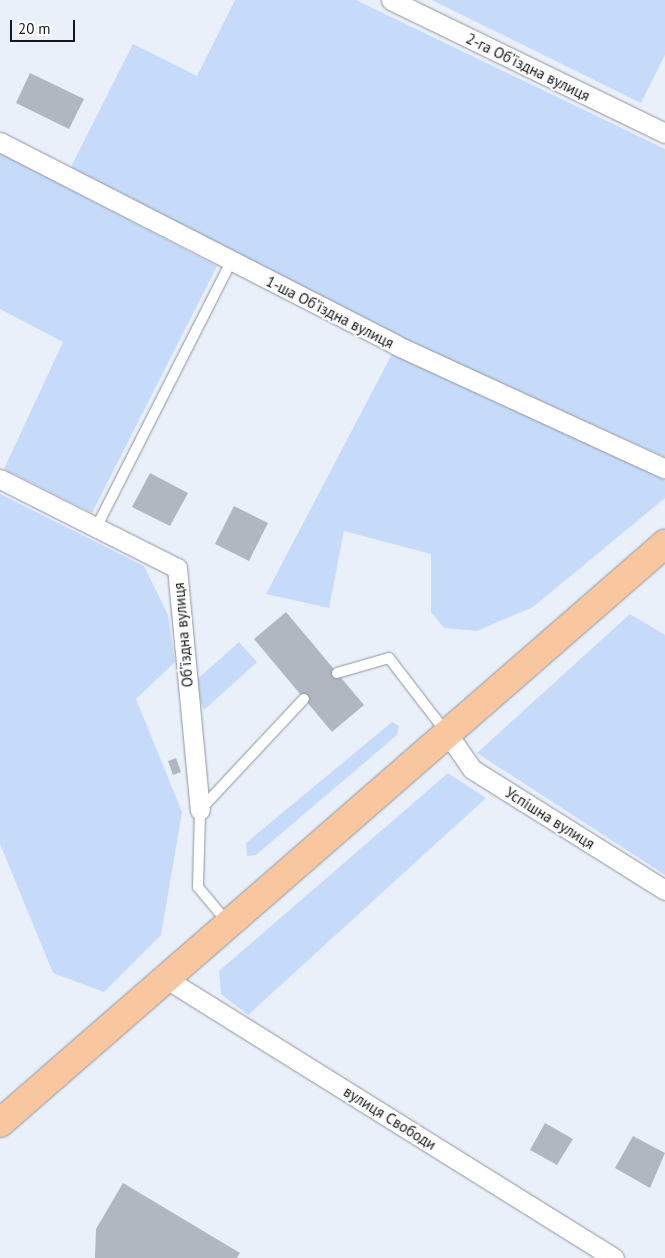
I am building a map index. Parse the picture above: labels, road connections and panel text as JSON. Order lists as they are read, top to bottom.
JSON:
{
  "streets": {
    "street": [
      "2-га Обʼїздна вулиця",
      "1-ша Обʼїздна вулиця",
      "Обʼїздна вулиця",
      "Успішна вулиця",
      "вулиця Свободи"
    ]
  },
  "scale_bar": "20 m"
}
